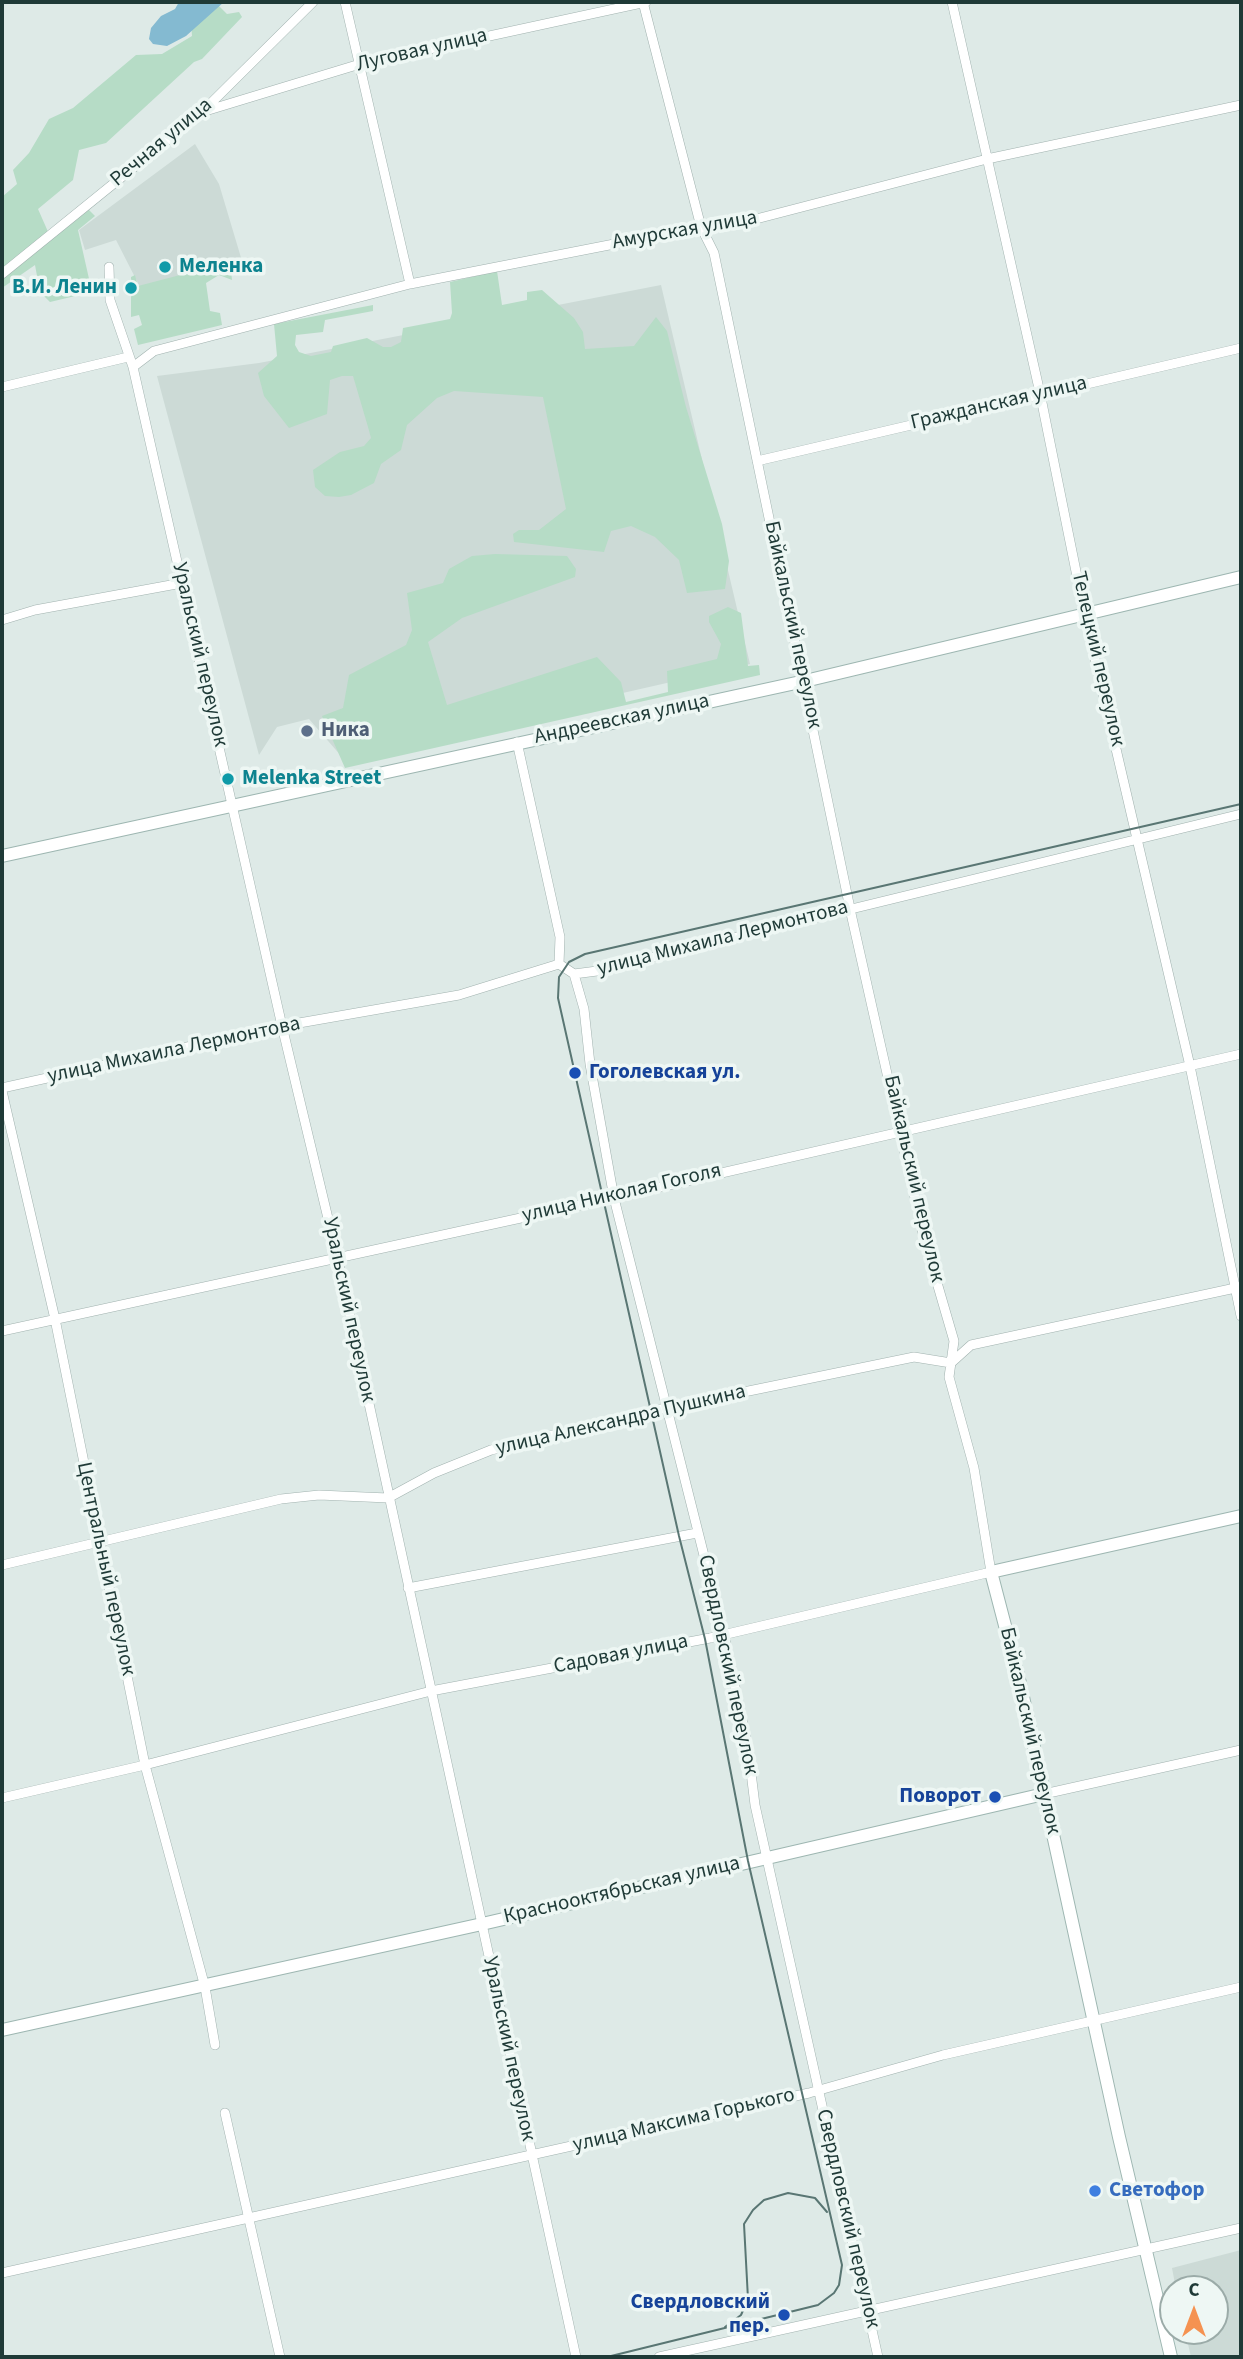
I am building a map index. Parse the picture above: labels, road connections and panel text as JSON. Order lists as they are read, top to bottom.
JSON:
{
  "streets": {
    "main road": [
      "Байкальский переулок",
      "Андреевская улица",
      "Садовая улица",
      "Краснооктябрьская улица"
    ],
    "street": [
      "Луговая улица",
      "Речная улица",
      "Амурская улица",
      "Гражданская улица",
      "Уральский переулок",
      "Телецкий переулок",
      "улица Михаила Лермонтова",
      "улица Николая Гоголя",
      "улица Александра Пушкина",
      "Центральный переулок",
      "Свердловский переулок",
      "улица Максима Горького"
    ]
  },
  "crossings": [
    ["Луговая улица", "Речная улица"],
    ["Луговая улица", "Байкальский переулок"],
    ["Амурская улица", "Байкальский переулок"],
    ["Амурская улица", "Уральский переулок"],
    ["Амурская улица", "Телецкий переулок"],
    ["Гражданская улица", "Байкальский переулок"],
    ["Гражданская улица", "Телецкий переулок"],
    ["Байкальский переулок", "Андреевская улица"],
    ["Байкальский переулок", "улица Михаила Лермонтова"],
    ["Байкальский переулок", "улица Николая Гоголя"],
    ["Байкальский переулок", "улица Александра Пушкина"],
    ["Байкальский переулок", "Садовая улица"],
    ["Байкальский переулок", "Краснооктябрьская улица"],
    ["Байкальский переулок", "улица Максима Горького"],
    ["Уральский переулок", "Андреевская улица"],
    ["Уральский переулок", "улица Михаила Лермонтова"],
    ["Уральский переулок", "улица Николая Гоголя"],
    ["Уральский переулок", "улица Александра Пушкина"],
    ["Уральский переулок", "Садовая улица"],
    ["Уральский переулок", "Краснооктябрьская улица"],
    ["Уральский переулок", "улица Максима Горького"],
    ["Телецкий переулок", "Андреевская улица"],
    ["Телецкий переулок", "улица Михаила Лермонтова"],
    ["Телецкий переулок", "улица Николая Гоголя"],
    ["улица Михаила Лермонтова", "Центральный переулок"],
    ["улица Михаила Лермонтова", "Свердловский переулок"],
    ["улица Николая Гоголя", "Центральный переулок"],
    ["улица Николая Гоголя", "Свердловский переулок"],
    ["улица Александра Пушкина", "Центральный переулок"],
    ["улица Александра Пушкина", "Свердловский переулок"],
    ["Центральный переулок", "Садовая улица"],
    ["Центральный переулок", "Краснооктябрьская улица"],
    ["Садовая улица", "Свердловский переулок"],
    ["Свердловский переулок", "Краснооктябрьская улица"],
    ["Свердловский переулок", "улица Максима Горького"]
  ],
  "places": [
    "Меленка",
    "В.И. Ленин",
    "Ника",
    "Melenka Street",
    "Гоголевская ул.",
    "Поворот",
    "Светофор",
    "Свердловский пер."
  ],
  "north": "top"
}
